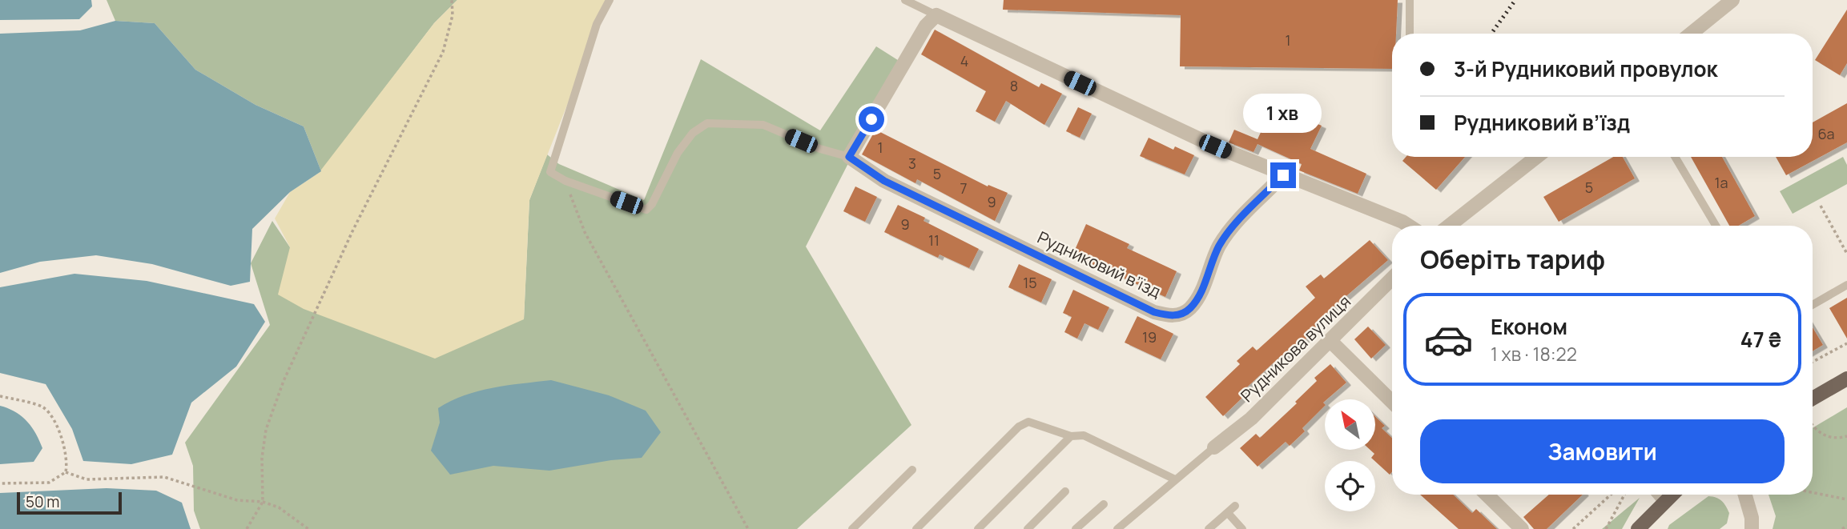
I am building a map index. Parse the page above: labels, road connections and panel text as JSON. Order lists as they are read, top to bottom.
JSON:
{
  "streets": {
    "street": ["Рудниковий в’їзд", "Рудникова вулиця"]
  },
  "house_numbers": [
    "1",
    "4",
    "8",
    "6а",
    "1",
    "3",
    "5",
    "1а",
    "5",
    "7",
    "9",
    "9",
    "11",
    "15",
    "19"
  ],
  "scale_bar": "50 m",
  "north": "top left",
  "page": {
    "banner": ["3-й Рудниковий провулок", "Рудниковий в’їзд"],
    "bubble": "1 хв",
    "heading": "Оберіть тариф",
    "list": [
      {
        "name": "Економ",
        "note": "1 хв · 18:22",
        "value": "47 ₴"
      }
    ],
    "buttons": "Замовити",
    "scale": "50 m"
  }
}
